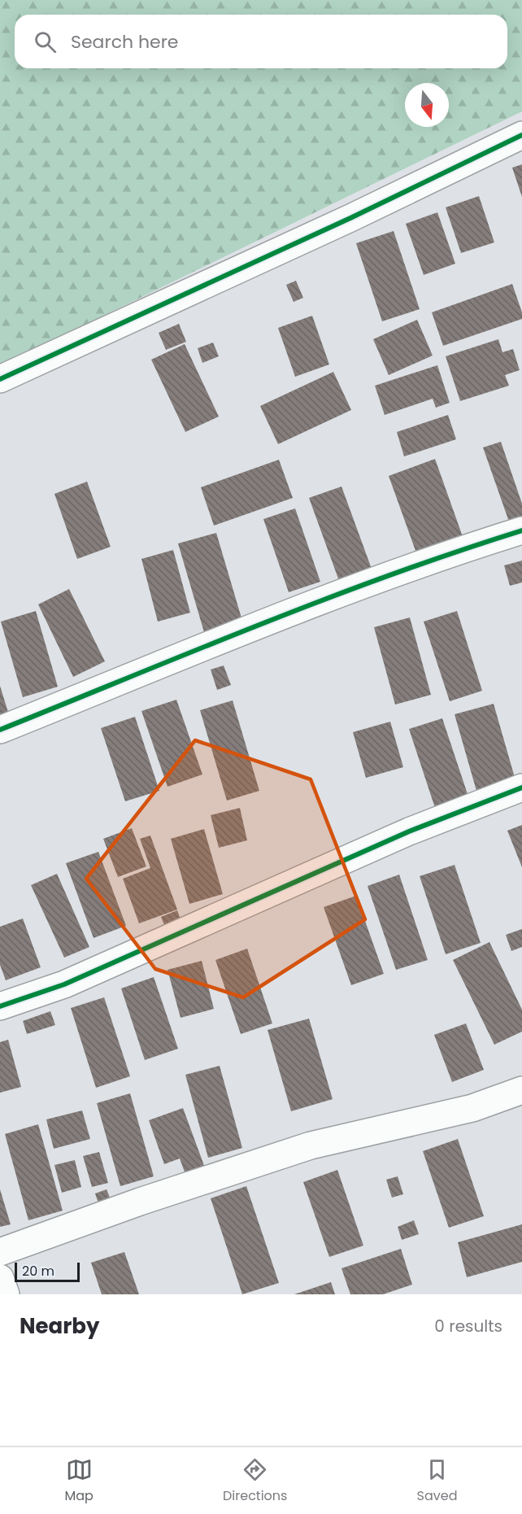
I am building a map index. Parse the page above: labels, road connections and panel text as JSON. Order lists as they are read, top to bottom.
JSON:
{
  "scale_bar": "20 m",
  "north": "bottom",
  "page": {
    "search": "Search here",
    "scale": "20 m",
    "heading": ["Nearby", "0 results"],
    "nav": ["Map", "Directions", "Saved"]
  }
}
